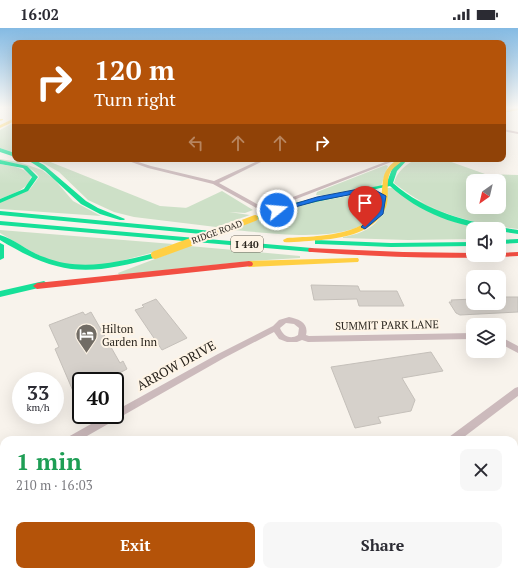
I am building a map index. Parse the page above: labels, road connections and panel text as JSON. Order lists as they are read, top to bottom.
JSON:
{
  "streets": {
    "main road": ["RIDGE ROAD", "I 440"],
    "street": ["SUMMIT PARK LANE", "ARROW DRIVE"]
  },
  "crossings": [
    ["SUMMIT PARK LANE", "ARROW DRIVE"]
  ],
  "places": {
    "hotel": ["Hilton Garden Inn"]
  },
  "north": "bottom left",
  "page": {
    "status": "16:02",
    "turn": ["120 m", "Turn right"],
    "speed": "33 km/h",
    "limit": "40",
    "heading": ["1 min", "210 m · 16:03"],
    "buttons": ["Exit", "Share"]
  }
}
